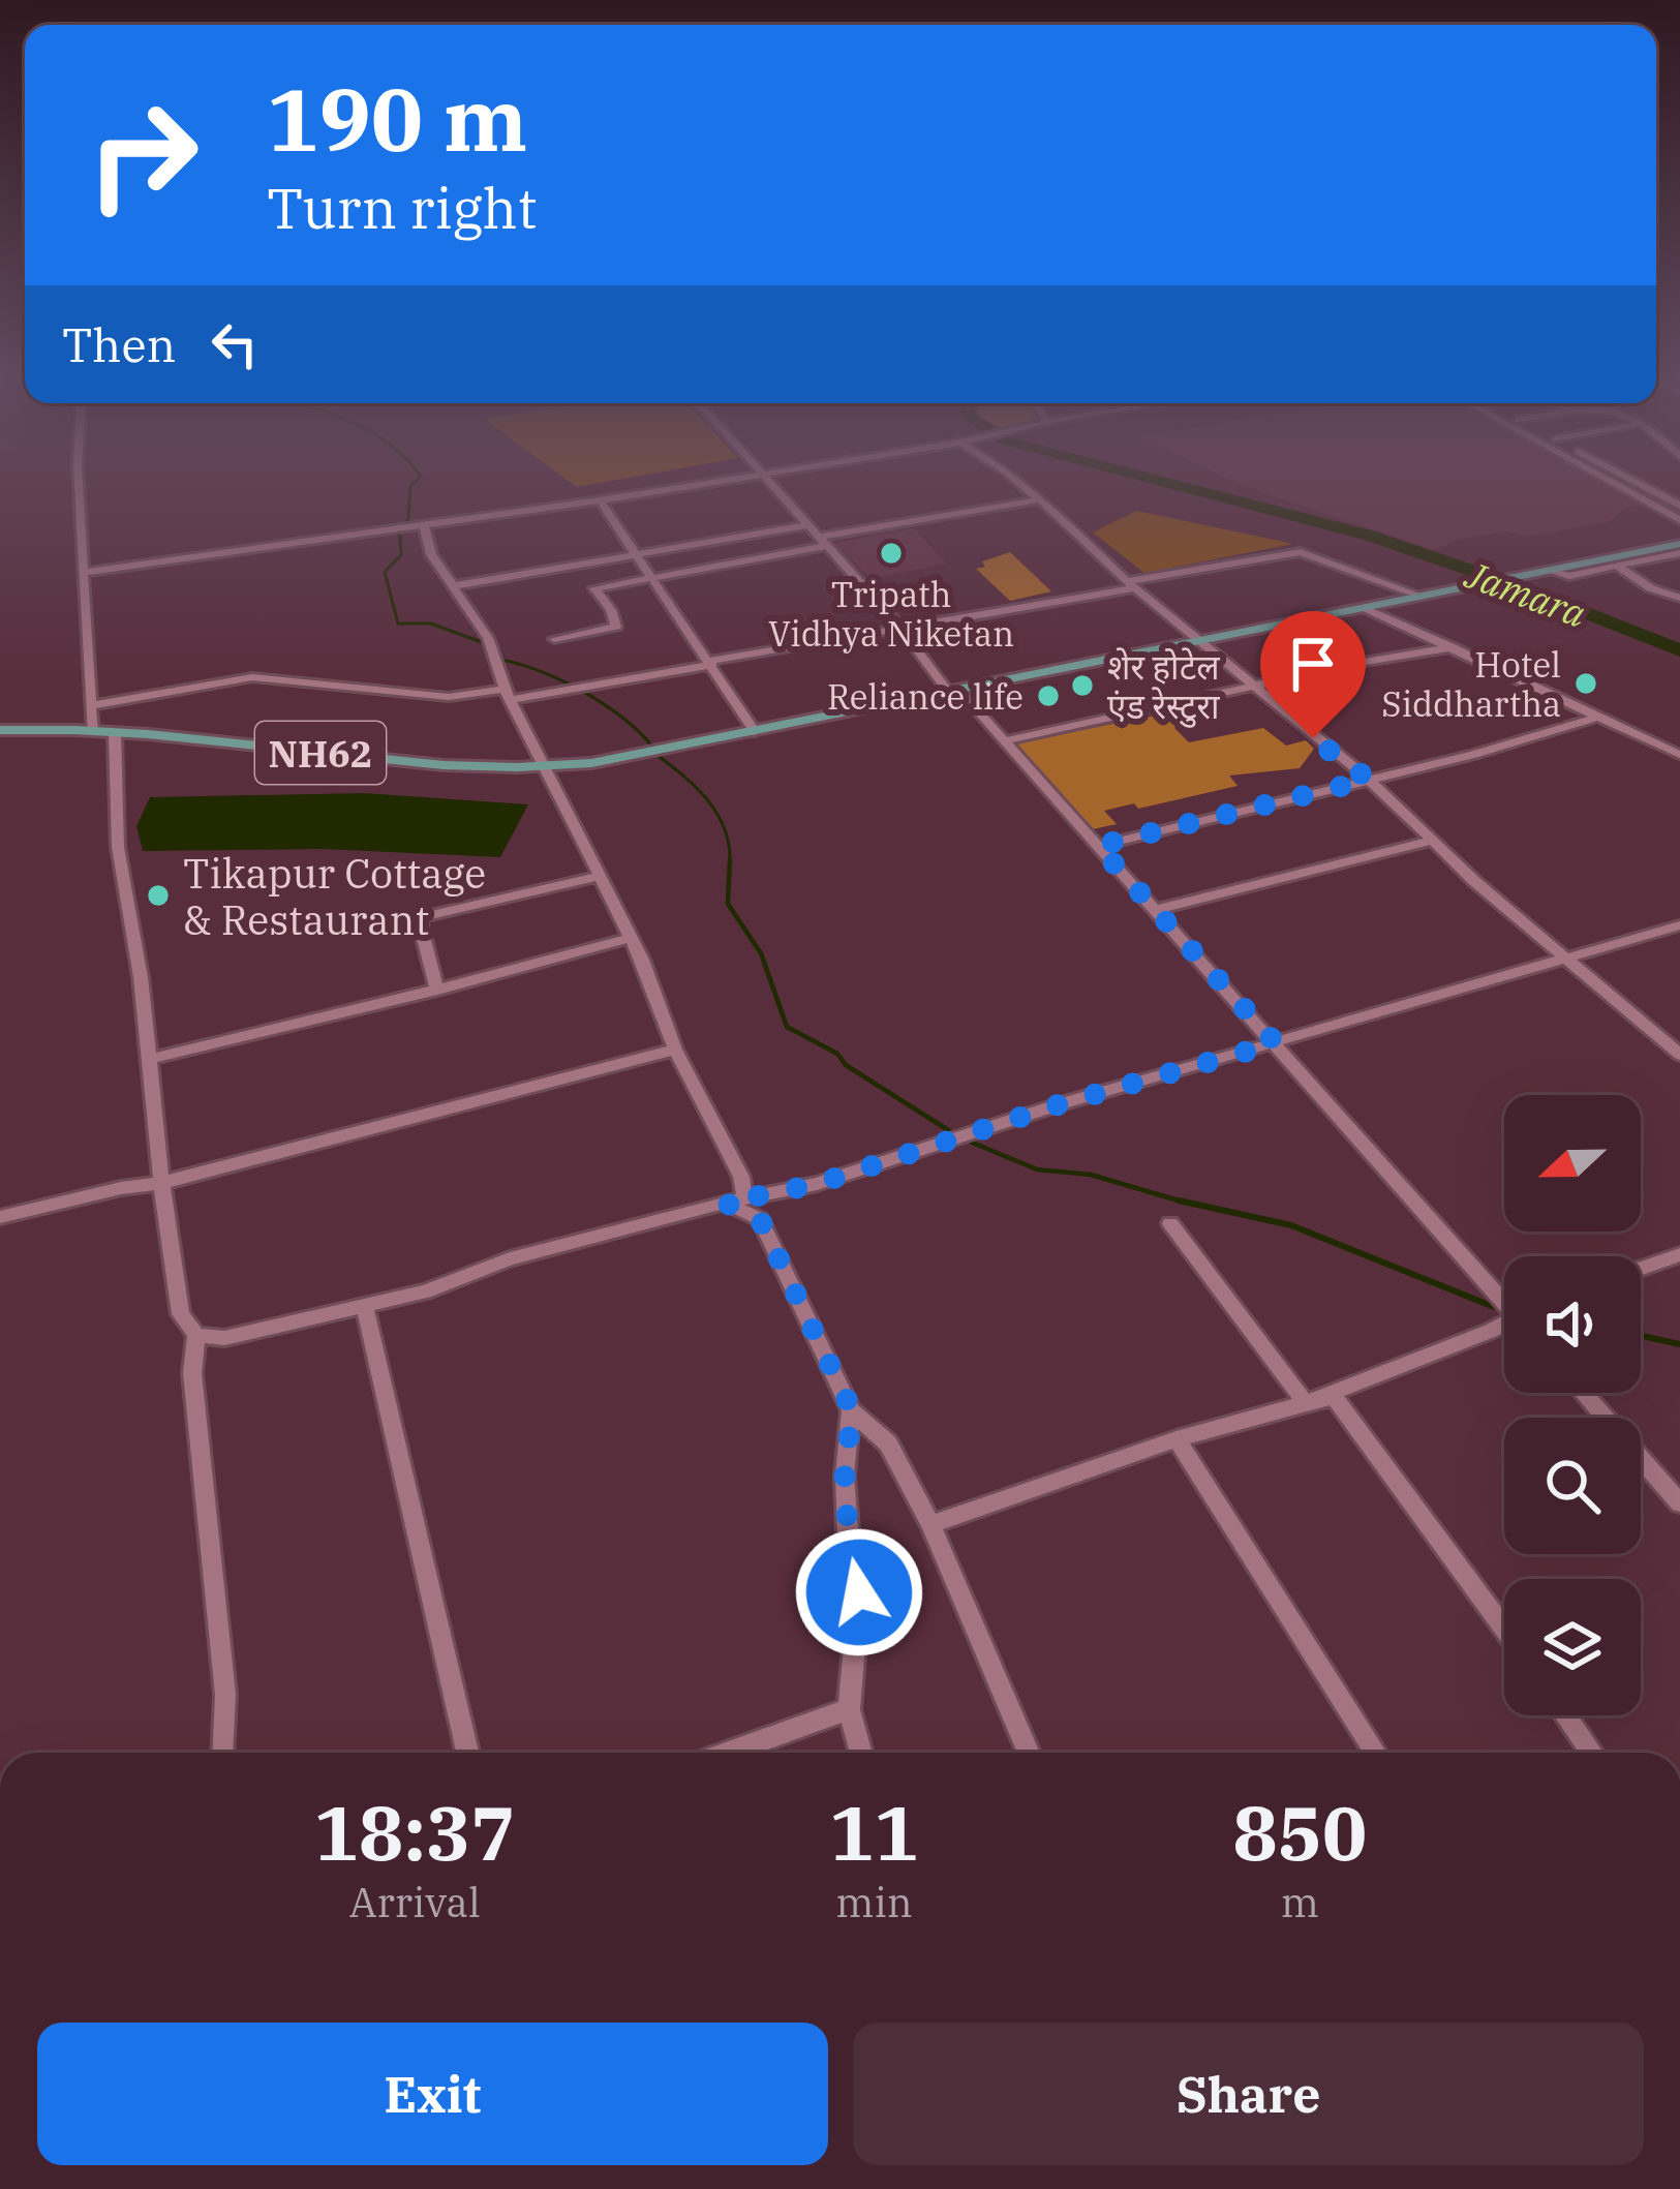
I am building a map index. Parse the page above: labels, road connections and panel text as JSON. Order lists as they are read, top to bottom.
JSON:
{
  "streets": {
    "main road": ["NH62"]
  },
  "water": ["Jamara"],
  "places": [
    "Tripath Vidhya Niketan",
    "Hotel Siddhartha",
    "शेर होटेल एंड रेस्टुरा",
    "Reliance life",
    "Tikapur Cottage & Restaurant"
  ],
  "north": "left",
  "page": {
    "turn": ["190 m", "Turn right"],
    "then": "Then",
    "eta": [
      "18:37",
      "Arrival",
      "11",
      "min",
      "850",
      "m"
    ],
    "buttons": ["Exit", "Share"]
  }
}
